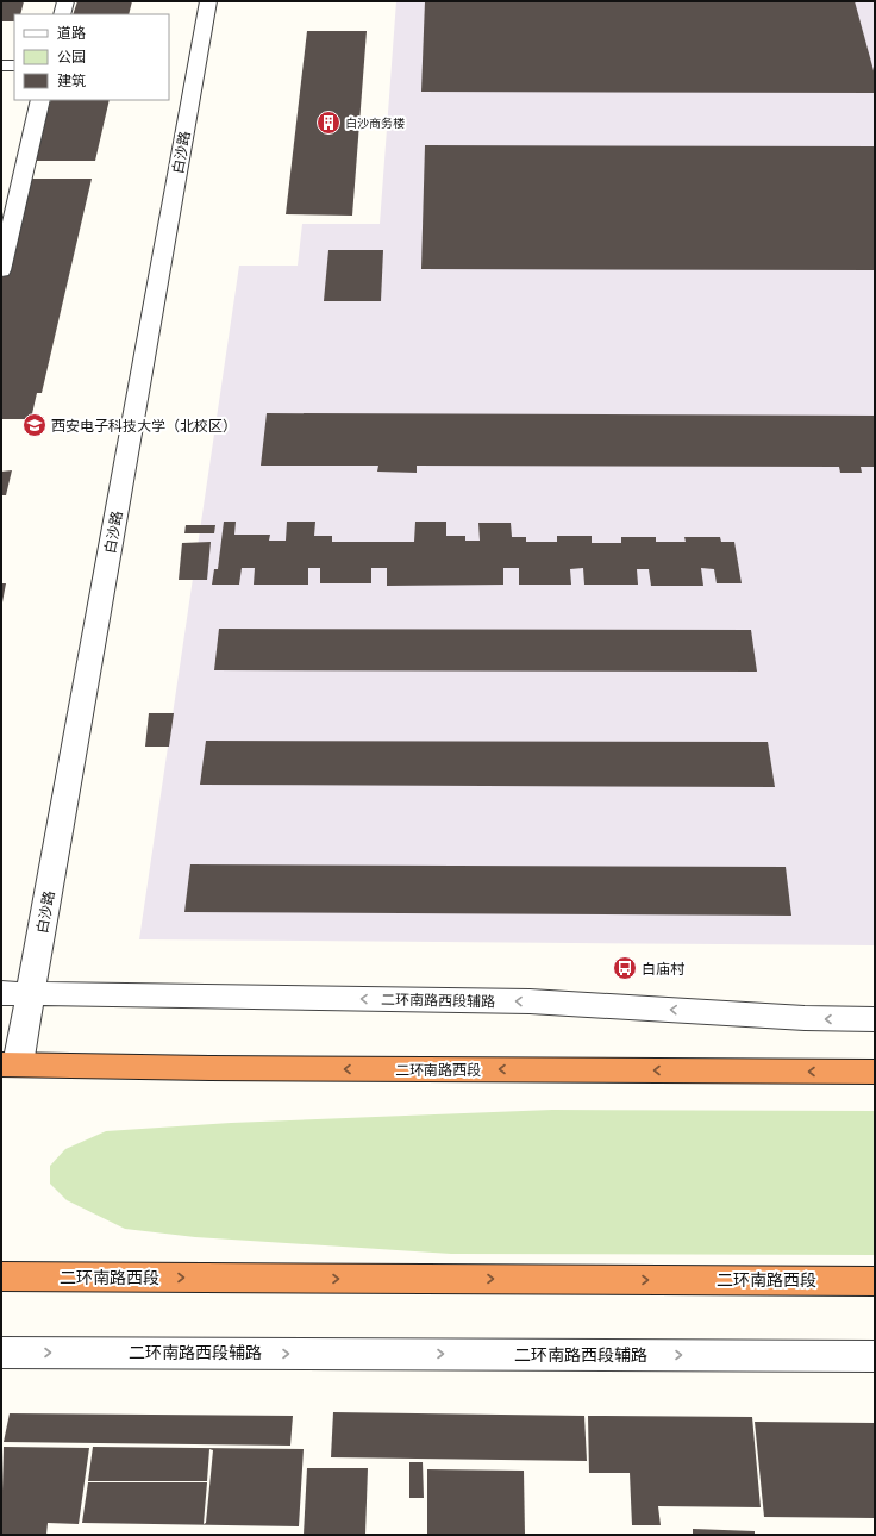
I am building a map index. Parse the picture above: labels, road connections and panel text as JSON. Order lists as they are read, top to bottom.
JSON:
{
  "streets": {
    "highway": ["二环南路西段"],
    "street": ["白沙路", "二环南路西段辅路"]
  },
  "crossings": [
    ["白沙路", "二环南路西段辅路"],
    ["白沙路", "二环南路西段"]
  ],
  "places": {
    "building": ["白沙商务楼"],
    "school or university": ["西安电子科技大学（北校区）"],
    "bus stop": ["白庙村"]
  },
  "legend": ["道路", "公园", "建筑"]
}
